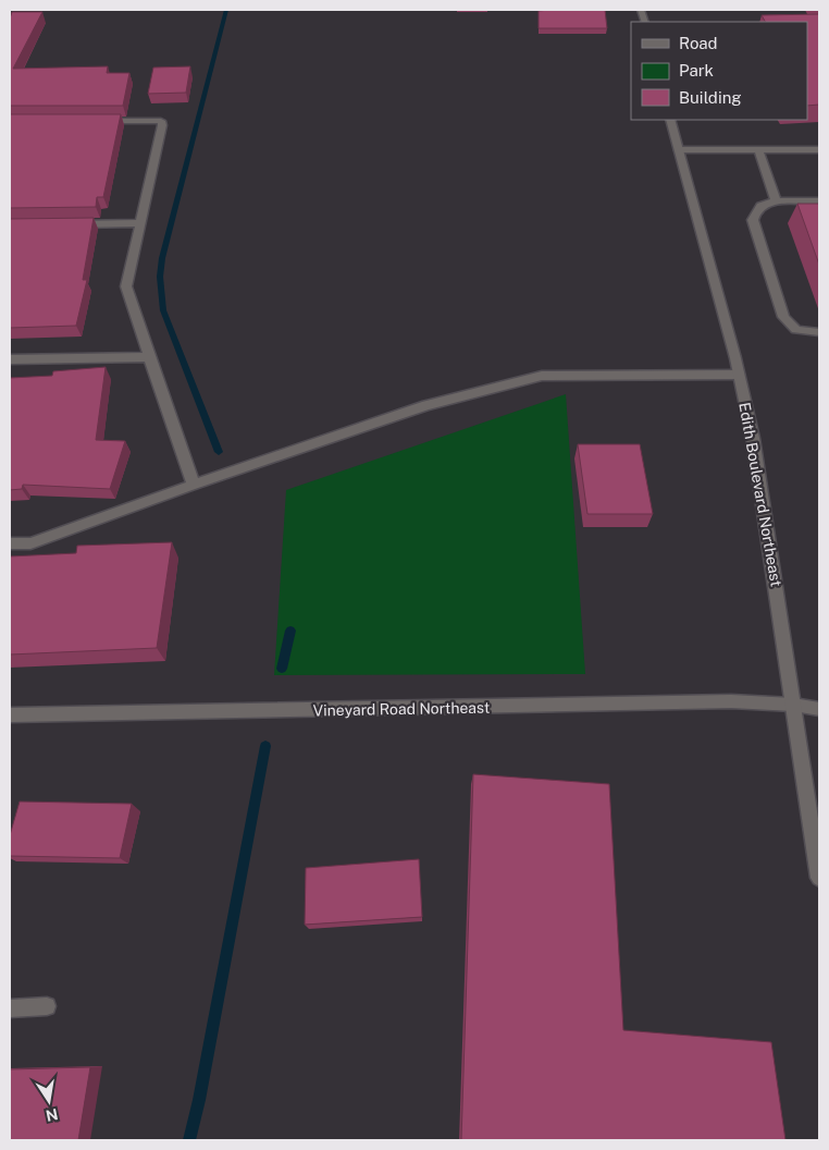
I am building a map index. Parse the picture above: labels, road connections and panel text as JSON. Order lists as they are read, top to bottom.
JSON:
{
  "streets": {
    "street": ["Edith Boulevard Northeast", "Vineyard Road Northeast"]
  },
  "crossings": [
    ["Edith Boulevard Northeast", "Vineyard Road Northeast"]
  ],
  "legend": ["Road", "Park", "Building"],
  "north": "bottom"
}
